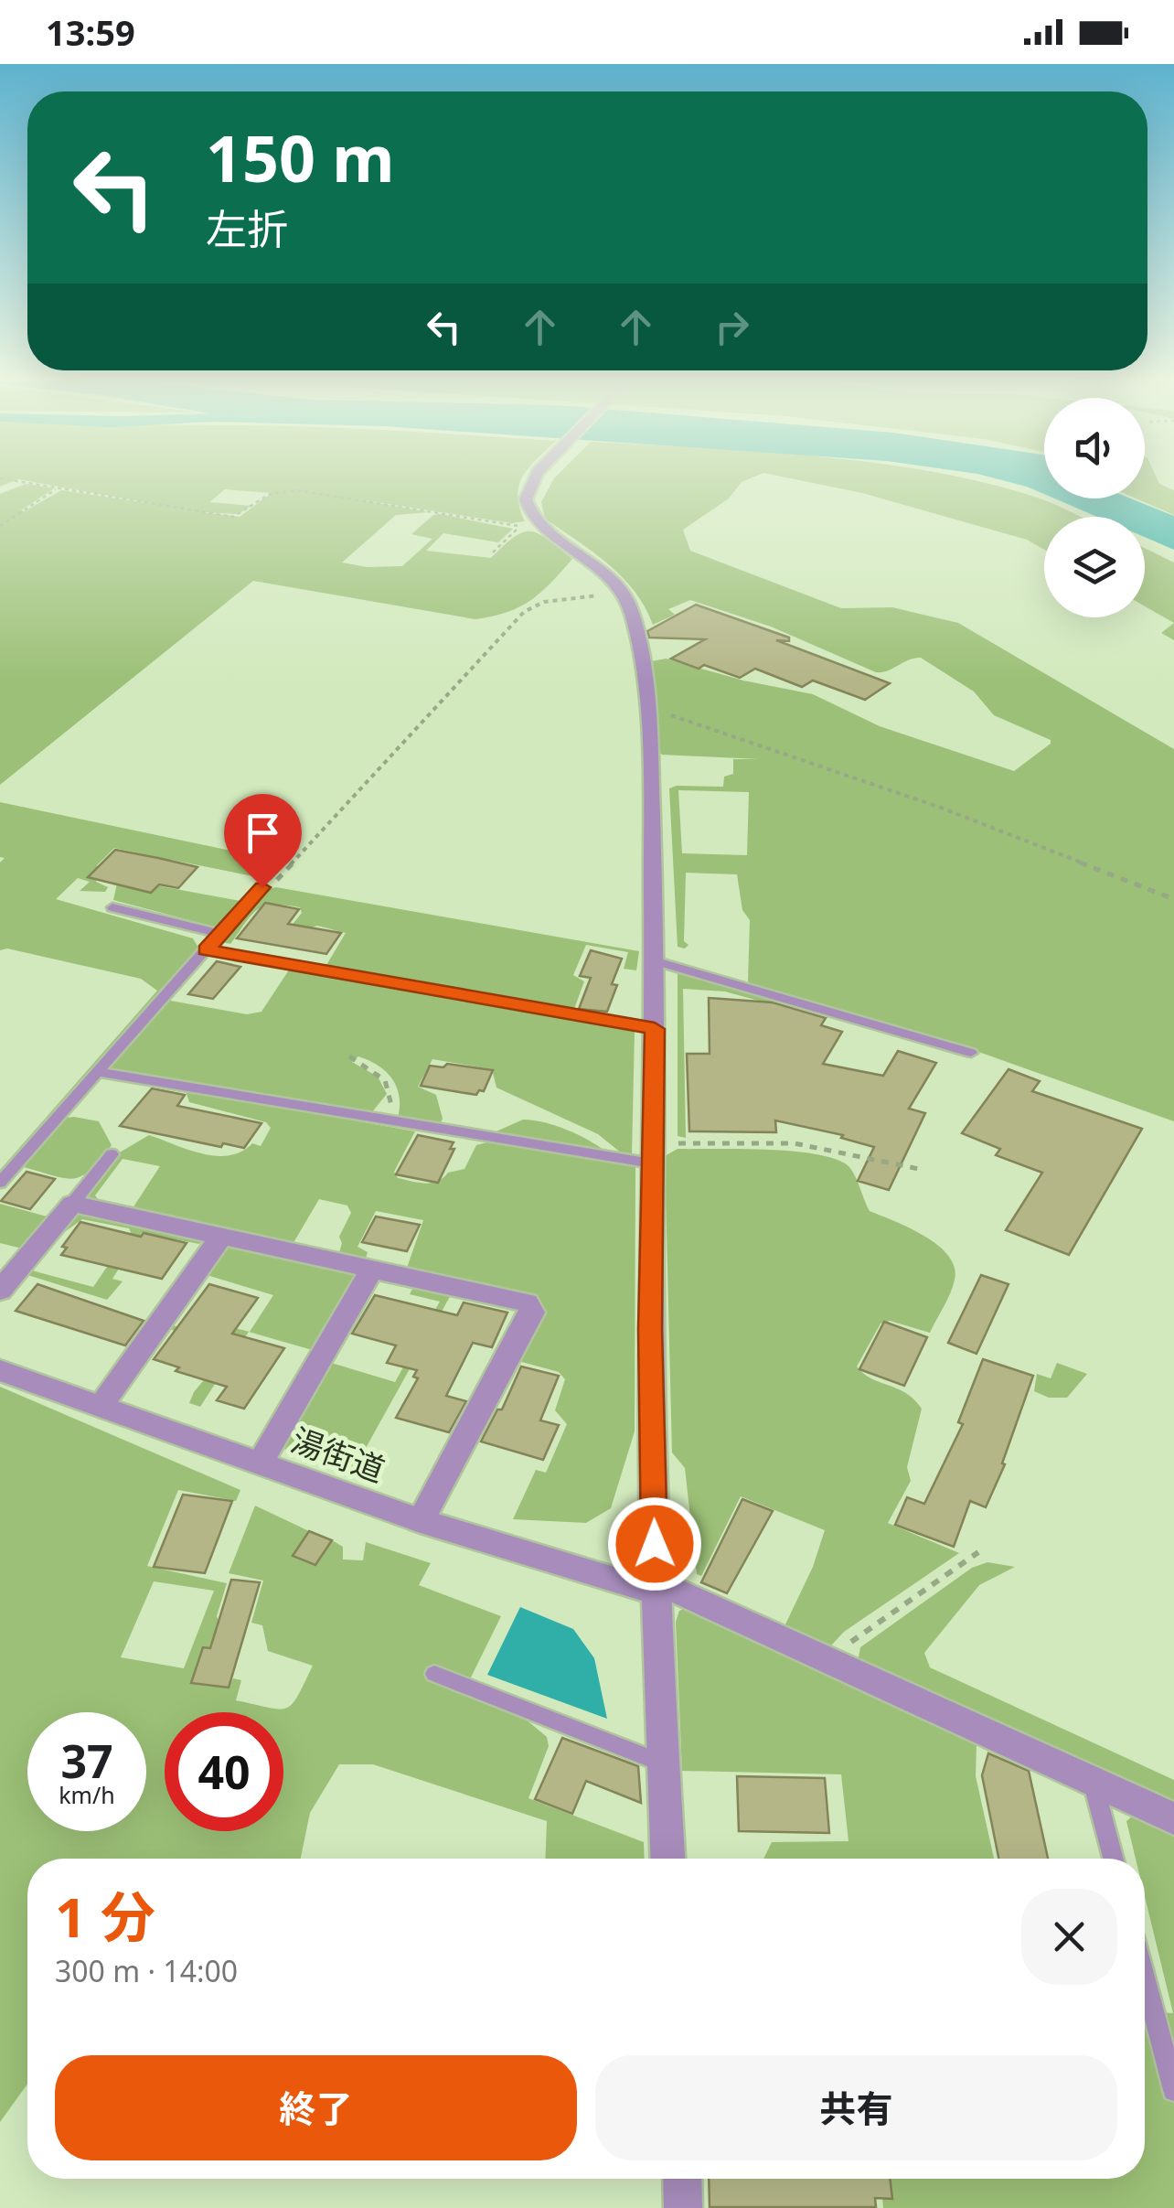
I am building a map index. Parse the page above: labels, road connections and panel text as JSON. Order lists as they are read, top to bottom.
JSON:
{
  "streets": {
    "street": ["湯街道"]
  },
  "page": {
    "status": "13:59",
    "turn": ["150 m", "左折"],
    "speed": "37 km/h",
    "limit": "40",
    "heading": ["1 分", "300 m · 14:00"],
    "buttons": ["終了", "共有"]
  }
}
